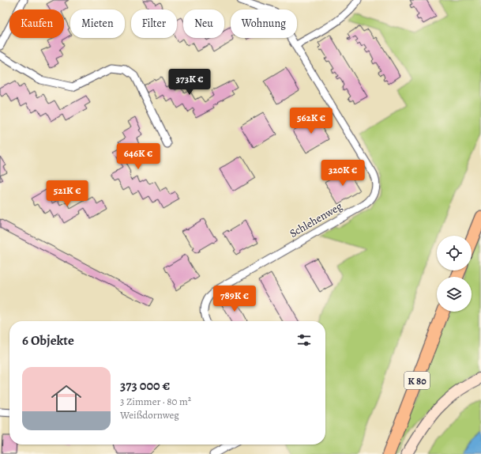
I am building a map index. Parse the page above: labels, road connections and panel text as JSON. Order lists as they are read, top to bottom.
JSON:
{
  "streets": {
    "highway": ["K 80"],
    "street": ["Schlehenweg"]
  },
  "page": {
    "chip": [
      "Kaufen",
      "Mieten",
      "Filter",
      "Neu",
      "Wohnung"
    ],
    "price": [
      "373K €",
      "562K €",
      "646K €",
      "320K €",
      "521K €",
      "789K €"
    ],
    "heading": "6 Objekte",
    "list": [
      {
        "name": "373 000 €",
        "note": "3 Zimmer · 80 m² · Weißdornweg"
      }
    ]
  }
}
